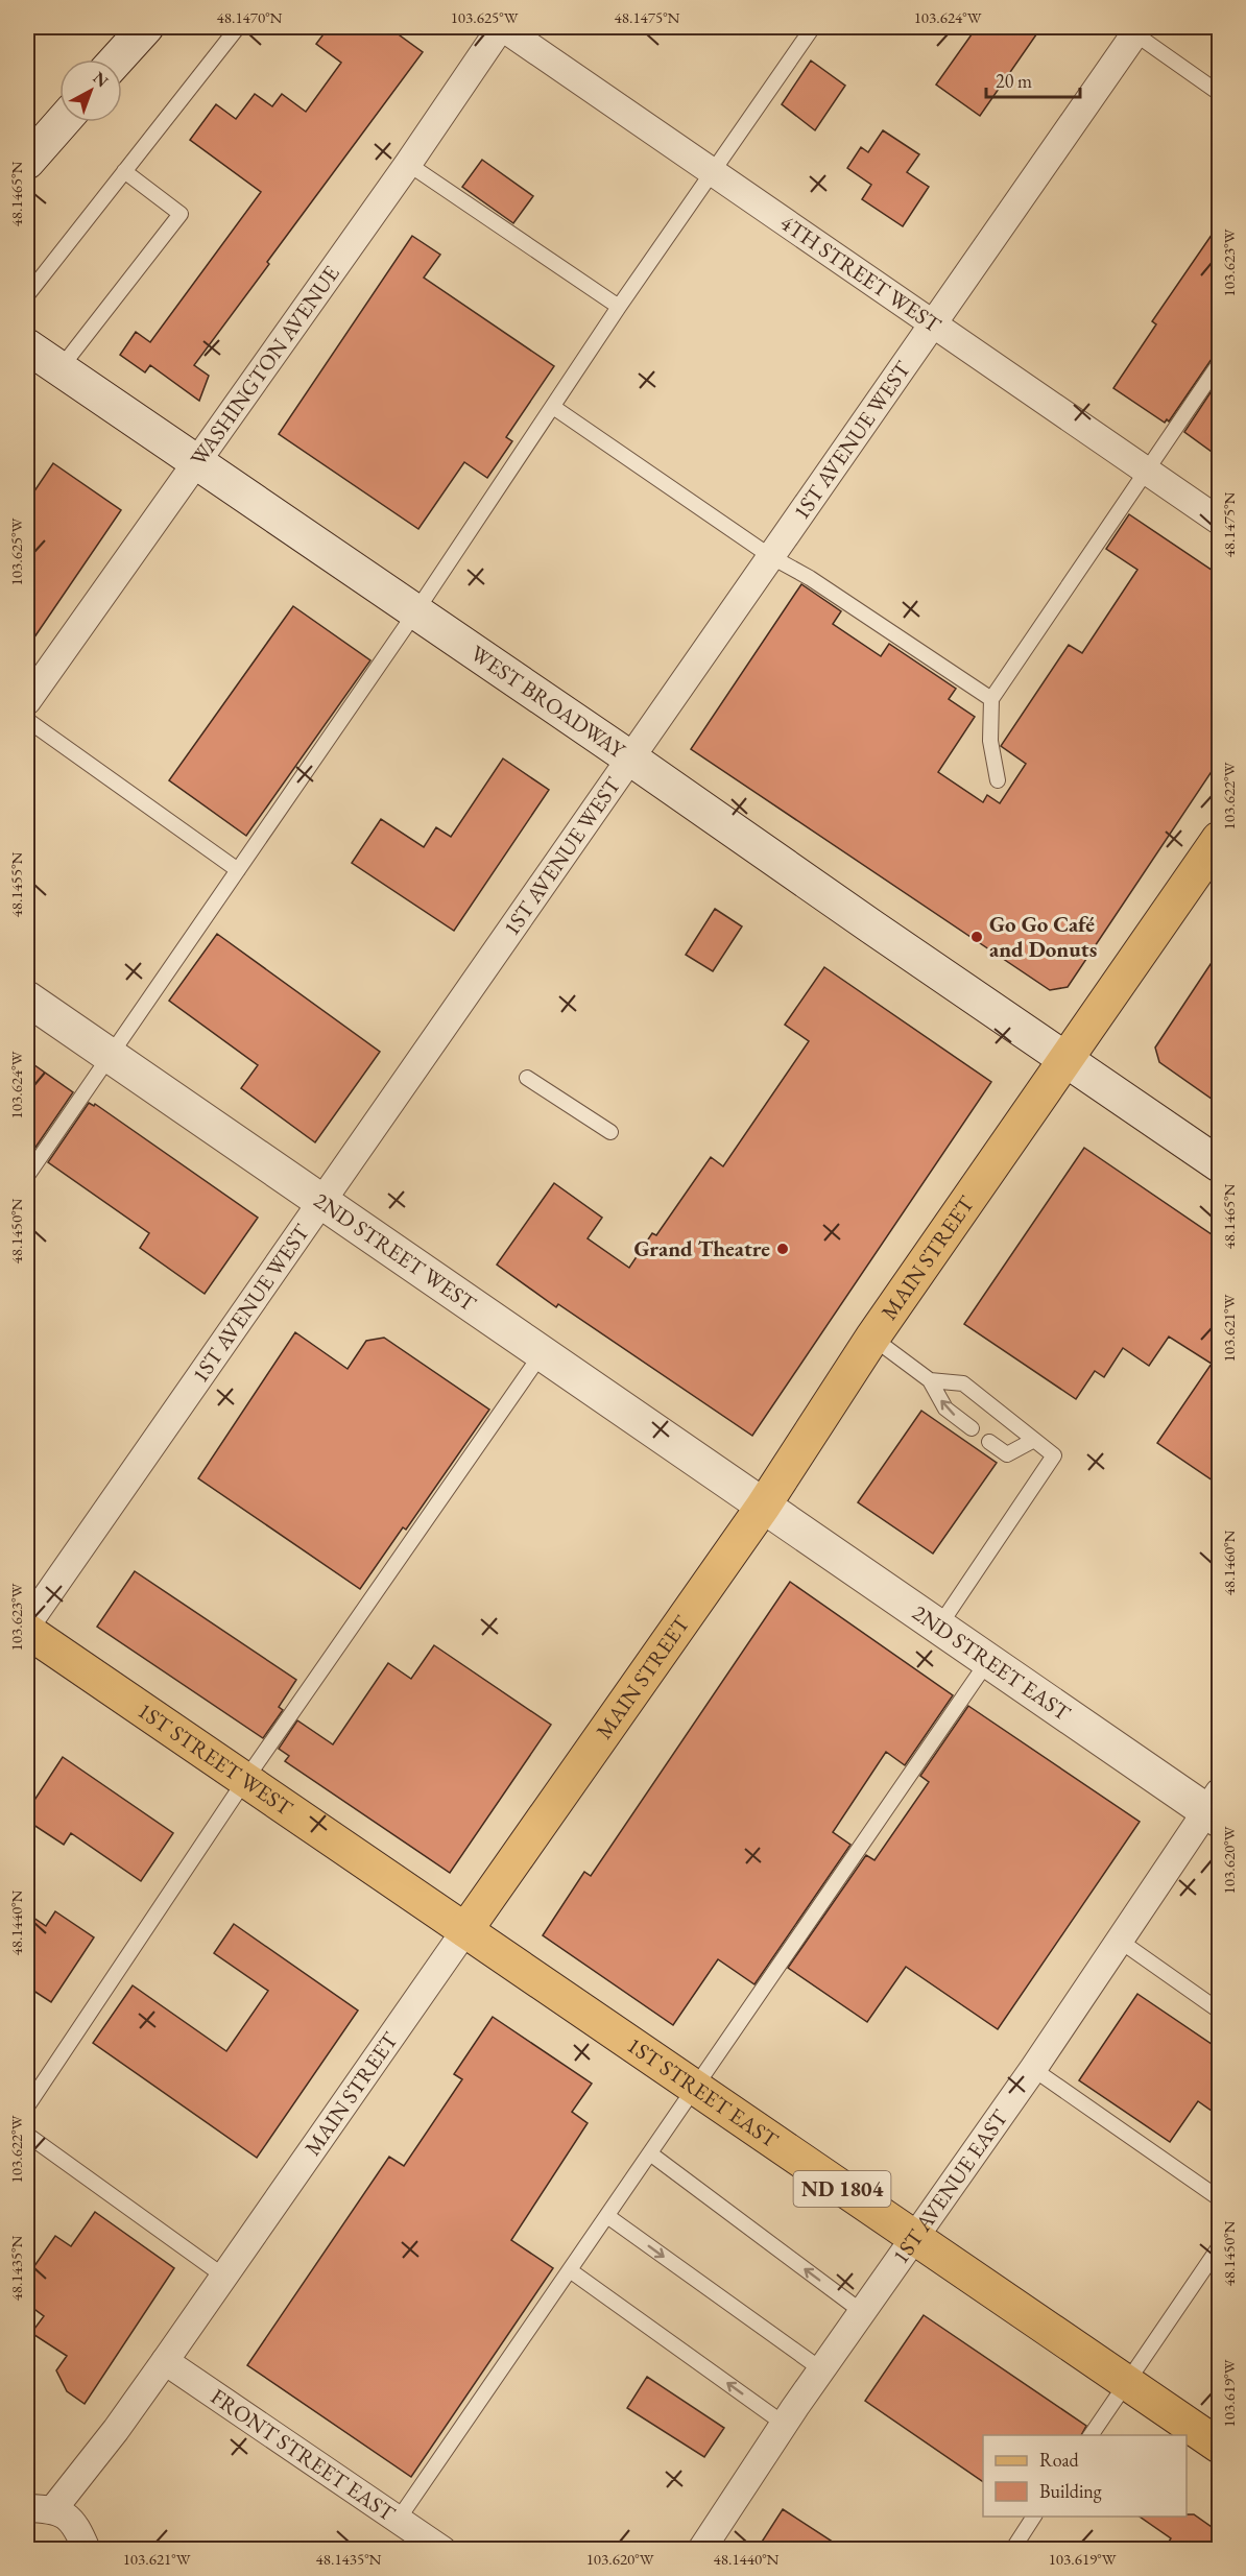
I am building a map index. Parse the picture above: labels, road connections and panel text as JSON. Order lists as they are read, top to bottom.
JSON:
{
  "streets": {
    "main road": [
      "WEST BROADWAY",
      "2ND STREET WEST",
      "MAIN STREET",
      "2ND STREET EAST",
      "1ST STREET WEST",
      "1ST STREET EAST",
      "ND 1804"
    ],
    "street": [
      "4TH STREET WEST",
      "WASHINGTON AVENUE",
      "1ST AVENUE WEST",
      "1ST AVENUE EAST",
      "FRONT STREET EAST"
    ]
  },
  "crossings": [
    ["4TH STREET WEST", "WASHINGTON AVENUE"],
    ["4TH STREET WEST", "1ST AVENUE WEST"],
    ["WASHINGTON AVENUE", "WEST BROADWAY"],
    ["1ST AVENUE WEST", "WEST BROADWAY"],
    ["1ST AVENUE WEST", "2ND STREET WEST"],
    ["WEST BROADWAY", "MAIN STREET"],
    ["2ND STREET WEST", "MAIN STREET"],
    ["2ND STREET WEST", "2ND STREET EAST"],
    ["MAIN STREET", "2ND STREET EAST"],
    ["MAIN STREET", "1ST STREET WEST"],
    ["MAIN STREET", "1ST STREET EAST"],
    ["MAIN STREET", "FRONT STREET EAST"],
    ["2ND STREET EAST", "1ST AVENUE EAST"],
    ["1ST STREET WEST", "1ST STREET EAST"],
    ["1ST STREET EAST", "1ST AVENUE EAST"]
  ],
  "places": ["Go Go Café and Donuts", "Grand Theatre"],
  "legend": ["Road", "Building"],
  "scale_bar": "20 m",
  "north": "top right",
  "coordinates": [
    "48.1470°N",
    "103.625°W",
    "48.1475°N",
    "103.624°W",
    "48.1465°N",
    "103.623°W",
    "103.622°W",
    "48.1455°N",
    "48.1450°N",
    "103.621°W",
    "48.1460°N",
    "103.620°W",
    "48.1440°N",
    "48.1435°N",
    "103.619°W"
  ]
}
